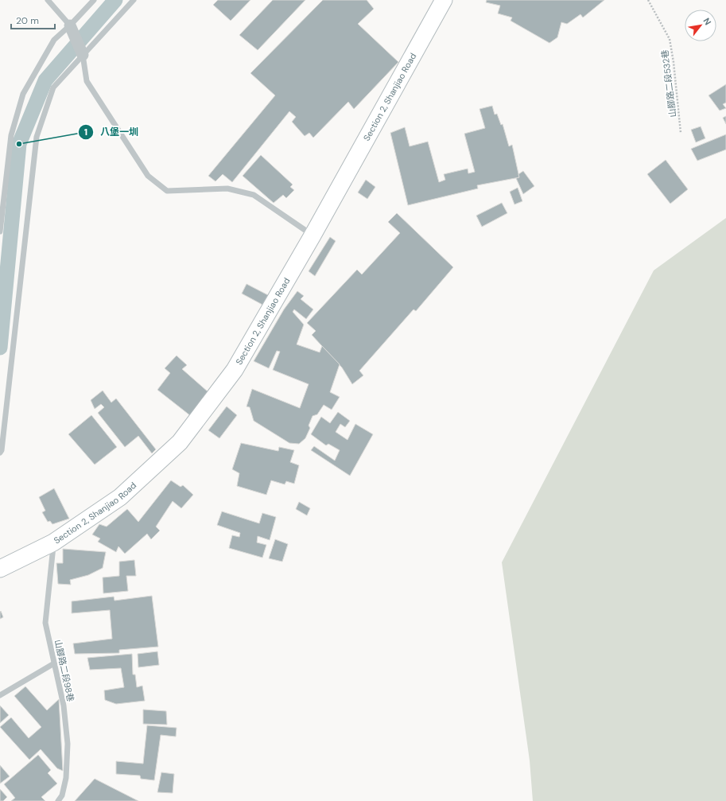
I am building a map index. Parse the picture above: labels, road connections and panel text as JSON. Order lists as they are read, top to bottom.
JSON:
{
  "streets": {
    "main road": ["Section 2, Shanjiao Road"],
    "lane": ["山腳路二段98巷"],
    "path": ["山腳路二段532巷"]
  },
  "crossings": [
    ["Section 2, Shanjiao Road", "山腳路二段98巷"]
  ],
  "places": ["八堡一圳"],
  "scale_bar": "20 m",
  "north": "top right"
}
